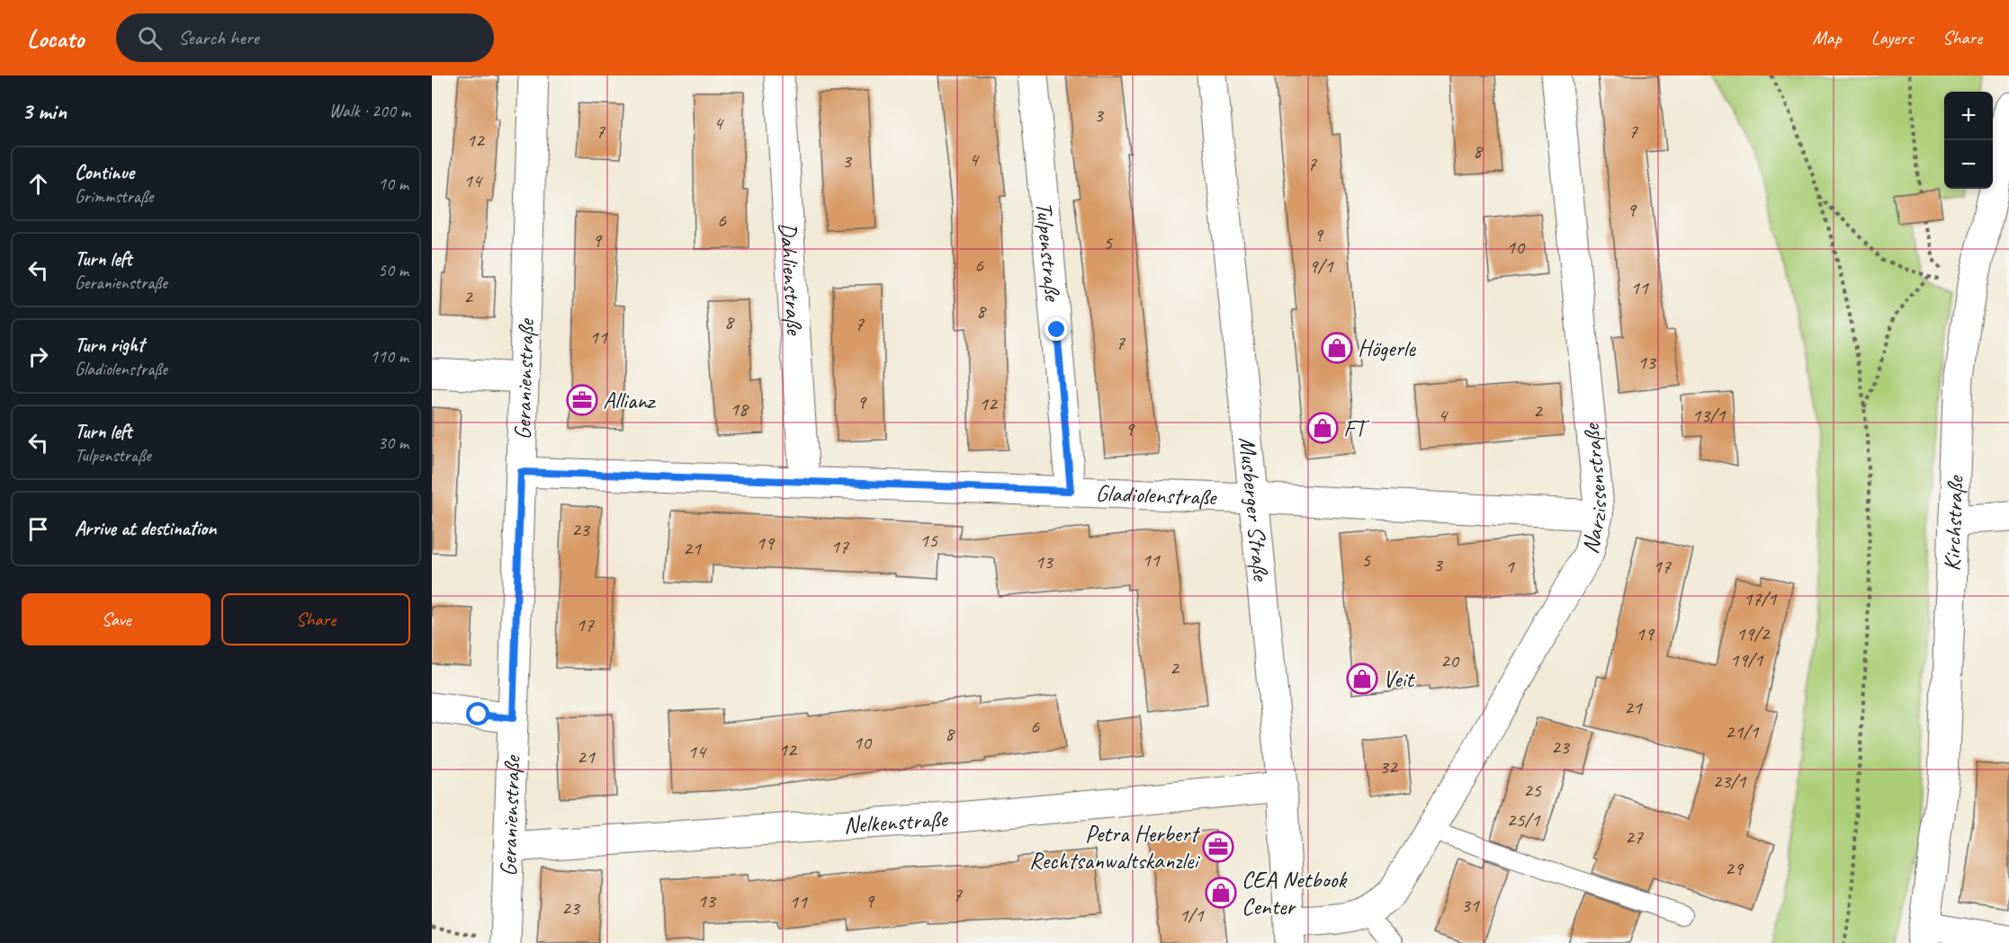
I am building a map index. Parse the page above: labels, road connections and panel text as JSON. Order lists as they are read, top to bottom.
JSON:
{
  "streets": {
    "street": [
      "Tulpenstraße",
      "Dahlienstraße",
      "Geranienstraße",
      "Narzissenstraße",
      "Gladiolenstraße",
      "Musberger Straße",
      "Kirchstraße",
      "Nelkenstraße"
    ]
  },
  "crossings": [
    ["Tulpenstraße", "Gladiolenstraße"],
    ["Dahlienstraße", "Gladiolenstraße"],
    ["Geranienstraße", "Gladiolenstraße"],
    ["Geranienstraße", "Nelkenstraße"],
    ["Narzissenstraße", "Gladiolenstraße"],
    ["Narzissenstraße", "Musberger Straße"],
    ["Gladiolenstraße", "Musberger Straße"],
    ["Musberger Straße", "Nelkenstraße"]
  ],
  "places": {
    "shop": [
      "Högerle",
      "FT",
      "Veit",
      "CEA Netbook Center"
    ],
    "office": ["Allianz", "Petra Herbert Rechtsanwaltskanzlei"]
  },
  "house_numbers": [
    "3",
    "4",
    "7",
    "7",
    "12",
    "8",
    "4",
    "3",
    "7",
    "14",
    "9",
    "6",
    "9",
    "9",
    "5",
    "10",
    "6",
    "9/1",
    "11",
    "2",
    "8",
    "8",
    "7",
    "11",
    "7",
    "13",
    "9",
    "12",
    "18",
    "2",
    "4",
    "13/1",
    "9",
    "23",
    "15",
    "19",
    "17",
    "21",
    "11",
    "5",
    "13",
    "3",
    "1",
    "17",
    "17/1",
    "17",
    "19",
    "19/2",
    "19/1",
    "20",
    "2",
    "21",
    "6",
    "21/1",
    "8",
    "10",
    "23",
    "12",
    "14",
    "21",
    "32",
    "23/1",
    "25",
    "25/1",
    "27",
    "29",
    "7",
    "13",
    "9",
    "11",
    "31",
    "23",
    "1/1"
  ],
  "page": {
    "header": "Locato",
    "search": "Search here",
    "nav": ["Map", "Layers", "Share"],
    "heading": ["3 min", "Walk · 200 m"],
    "map_buttons": ["+", "−"],
    "list": [
      ["Continue", "Grimmstraße", "10 m"],
      ["Turn left", "Geranienstraße", "50 m"],
      ["Turn right", "Gladiolenstraße", "110 m"],
      ["Turn left", "Tulpenstraße", "30 m"],
      "Arrive at destination"
    ],
    "buttons": ["Save", "Share"]
  }
}
